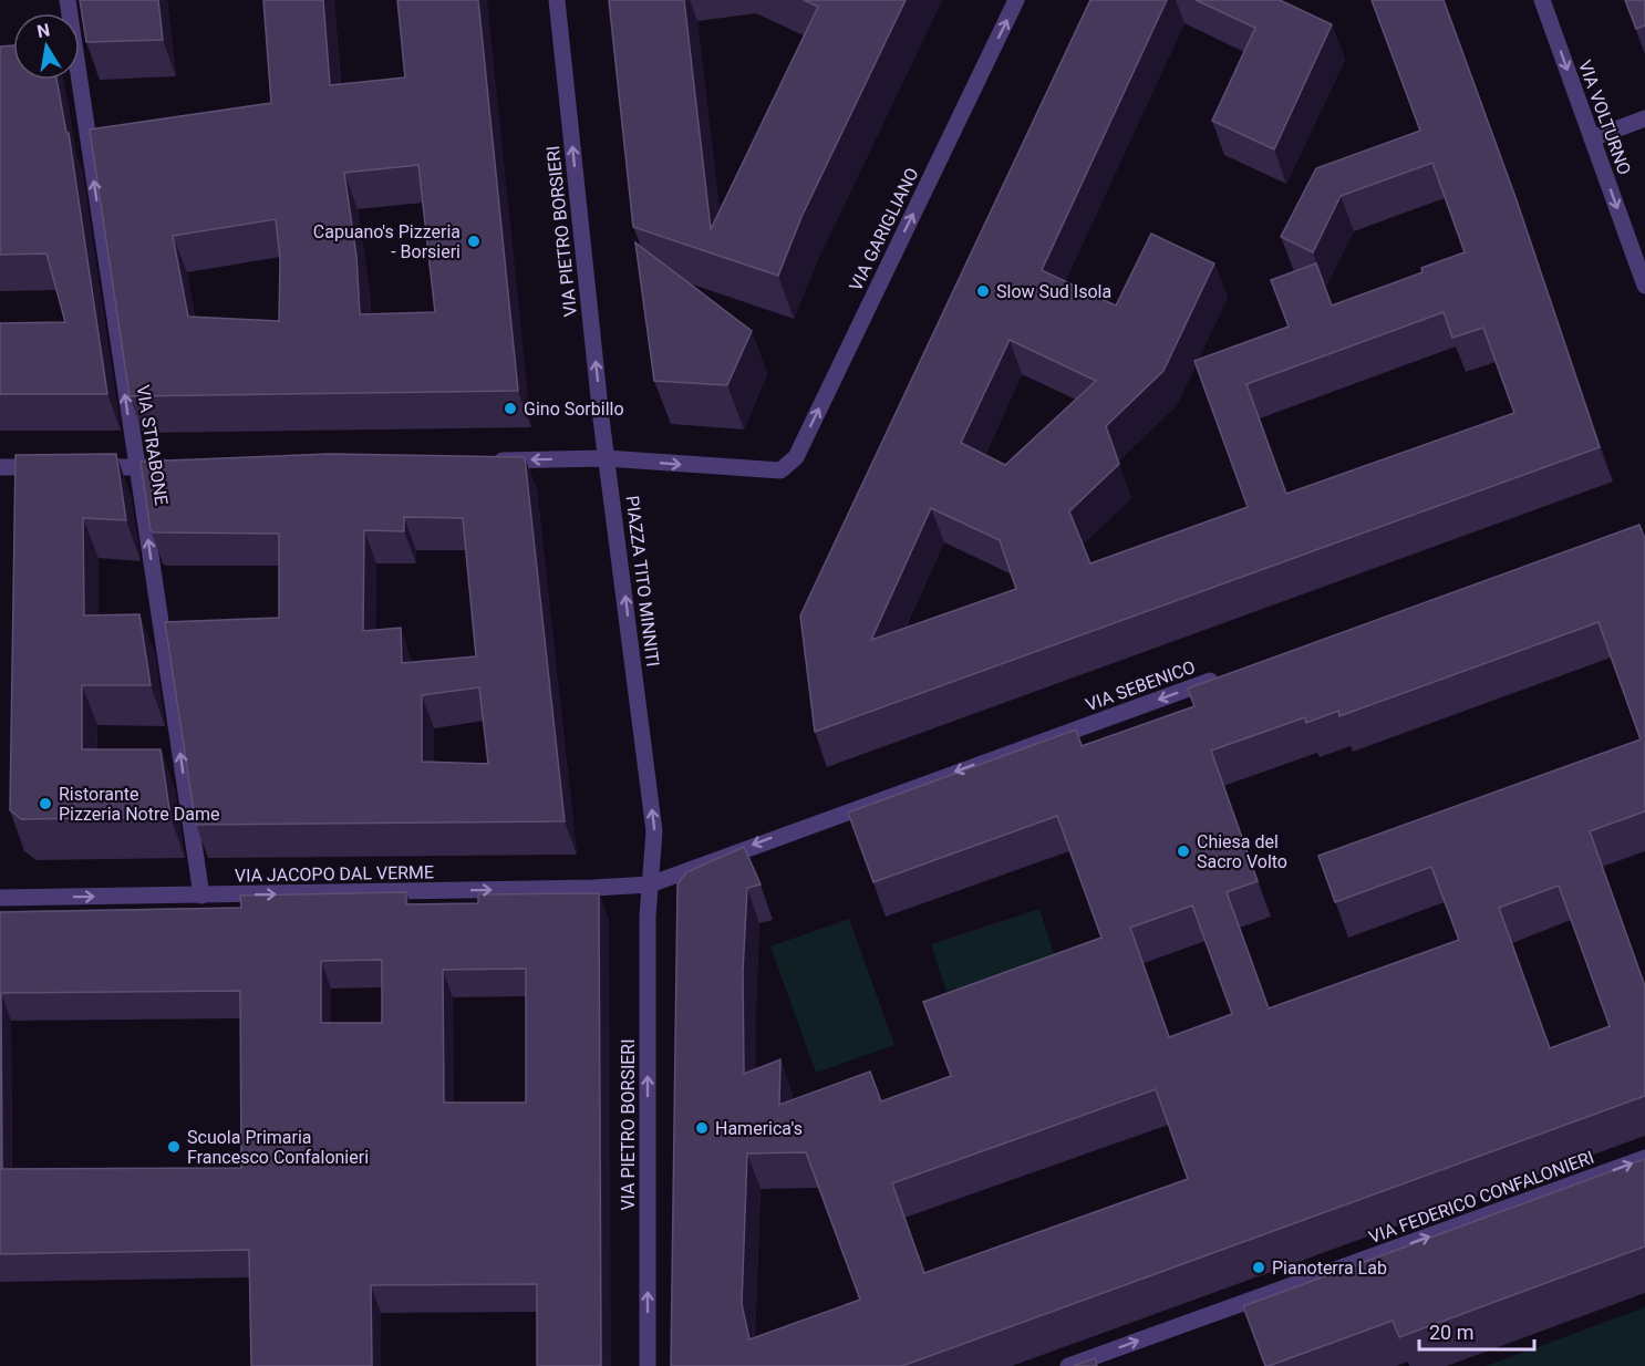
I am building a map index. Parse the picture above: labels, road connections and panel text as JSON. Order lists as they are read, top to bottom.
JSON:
{
  "streets": {
    "street": [
      "VIA VOLTURNO",
      "VIA GARIGLIANO",
      "VIA PIETRO BORSIERI",
      "VIA STRABONE",
      "PIAZZA TITO MINNITI",
      "VIA SEBENICO",
      "VIA JACOPO DAL VERME",
      "VIA FEDERICO CONFALONIERI"
    ]
  },
  "crossings": [
    ["VIA GARIGLIANO", "VIA PIETRO BORSIERI"],
    ["VIA GARIGLIANO", "PIAZZA TITO MINNITI"],
    ["VIA PIETRO BORSIERI", "PIAZZA TITO MINNITI"],
    ["VIA PIETRO BORSIERI", "VIA SEBENICO"],
    ["VIA PIETRO BORSIERI", "VIA JACOPO DAL VERME"],
    ["VIA STRABONE", "VIA JACOPO DAL VERME"],
    ["PIAZZA TITO MINNITI", "VIA SEBENICO"],
    ["PIAZZA TITO MINNITI", "VIA JACOPO DAL VERME"],
    ["VIA SEBENICO", "VIA JACOPO DAL VERME"]
  ],
  "one_way": [
    "VIA VOLTURNO",
    "VIA GARIGLIANO",
    "VIA PIETRO BORSIERI",
    "VIA STRABONE",
    "PIAZZA TITO MINNITI",
    "VIA SEBENICO",
    "VIA JACOPO DAL VERME",
    "VIA FEDERICO CONFALONIERI"
  ],
  "places": [
    "Capuano's Pizzeria - Borsieri",
    "Slow Sud Isola",
    "Gino Sorbillo",
    "Ristorante Pizzeria Notre Dame",
    "Chiesa del Sacro Volto",
    "Hamerica's",
    "Scuola Primaria Francesco Confalonieri",
    "Pianoterra Lab"
  ],
  "scale_bar": "20 m",
  "north": "top"
}
